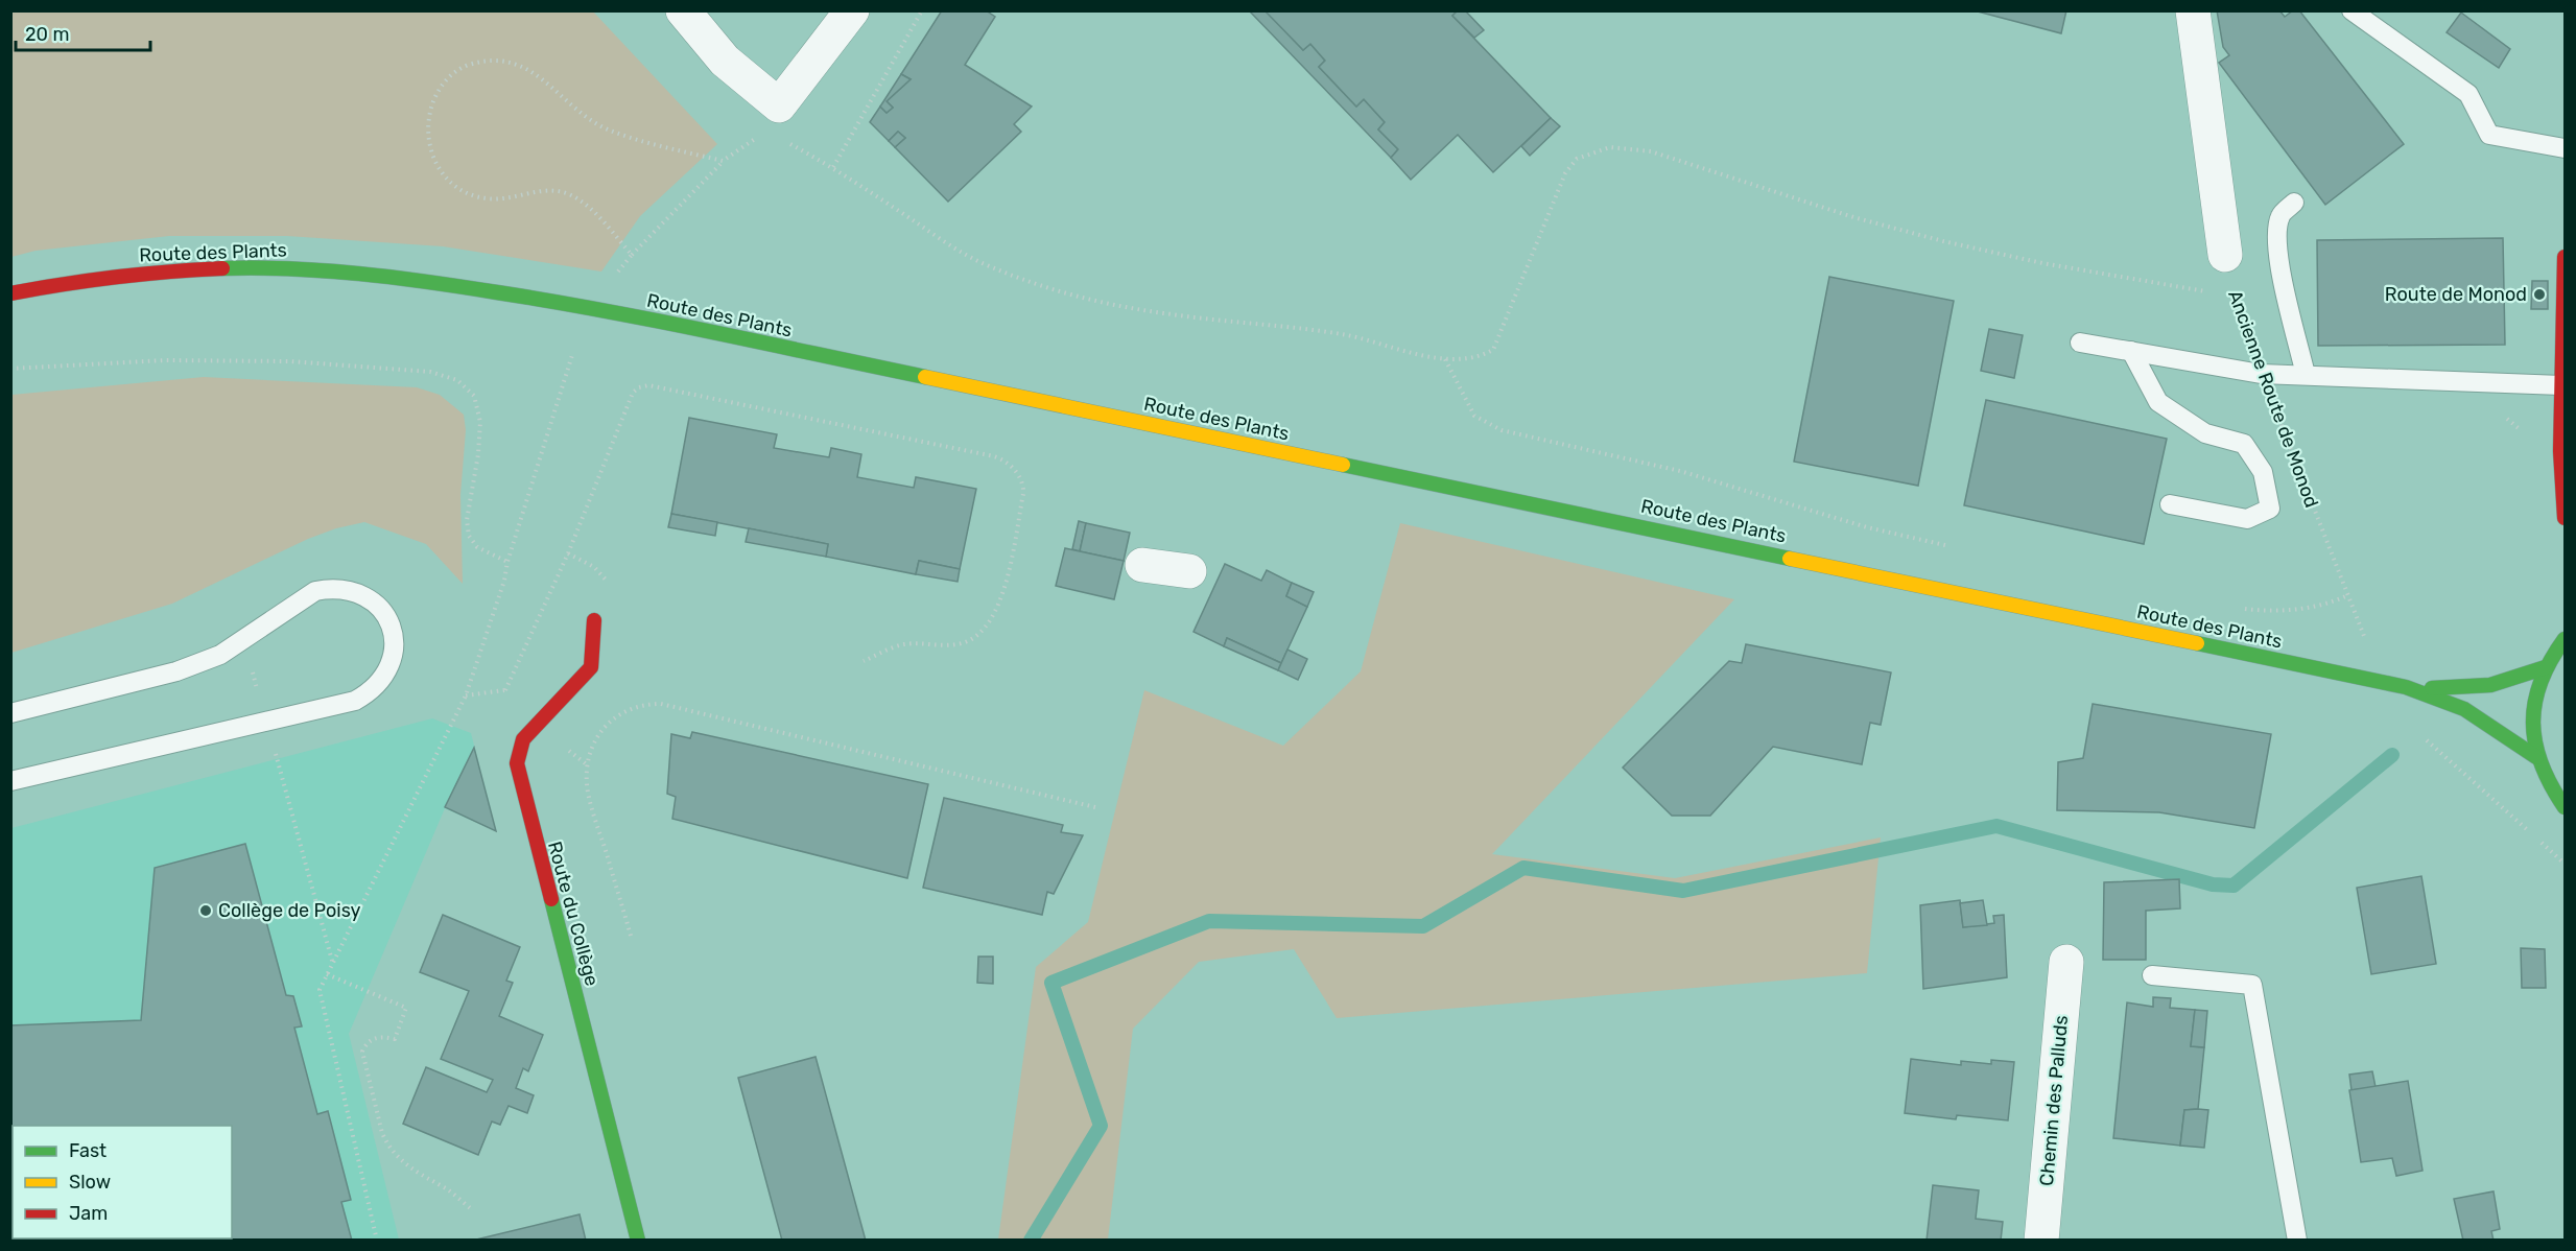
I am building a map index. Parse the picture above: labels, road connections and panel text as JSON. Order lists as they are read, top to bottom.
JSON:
{
  "streets": {
    "main road": ["Route des Plants", "Route du Collège"],
    "street": ["Chemin des Palluds"],
    "path": ["Ancienne Route de Monod"]
  },
  "places": ["Route de Monod", "Collège de Poisy"],
  "legend": ["Fast", "Slow", "Jam"],
  "scale_bar": "20 m"
}
